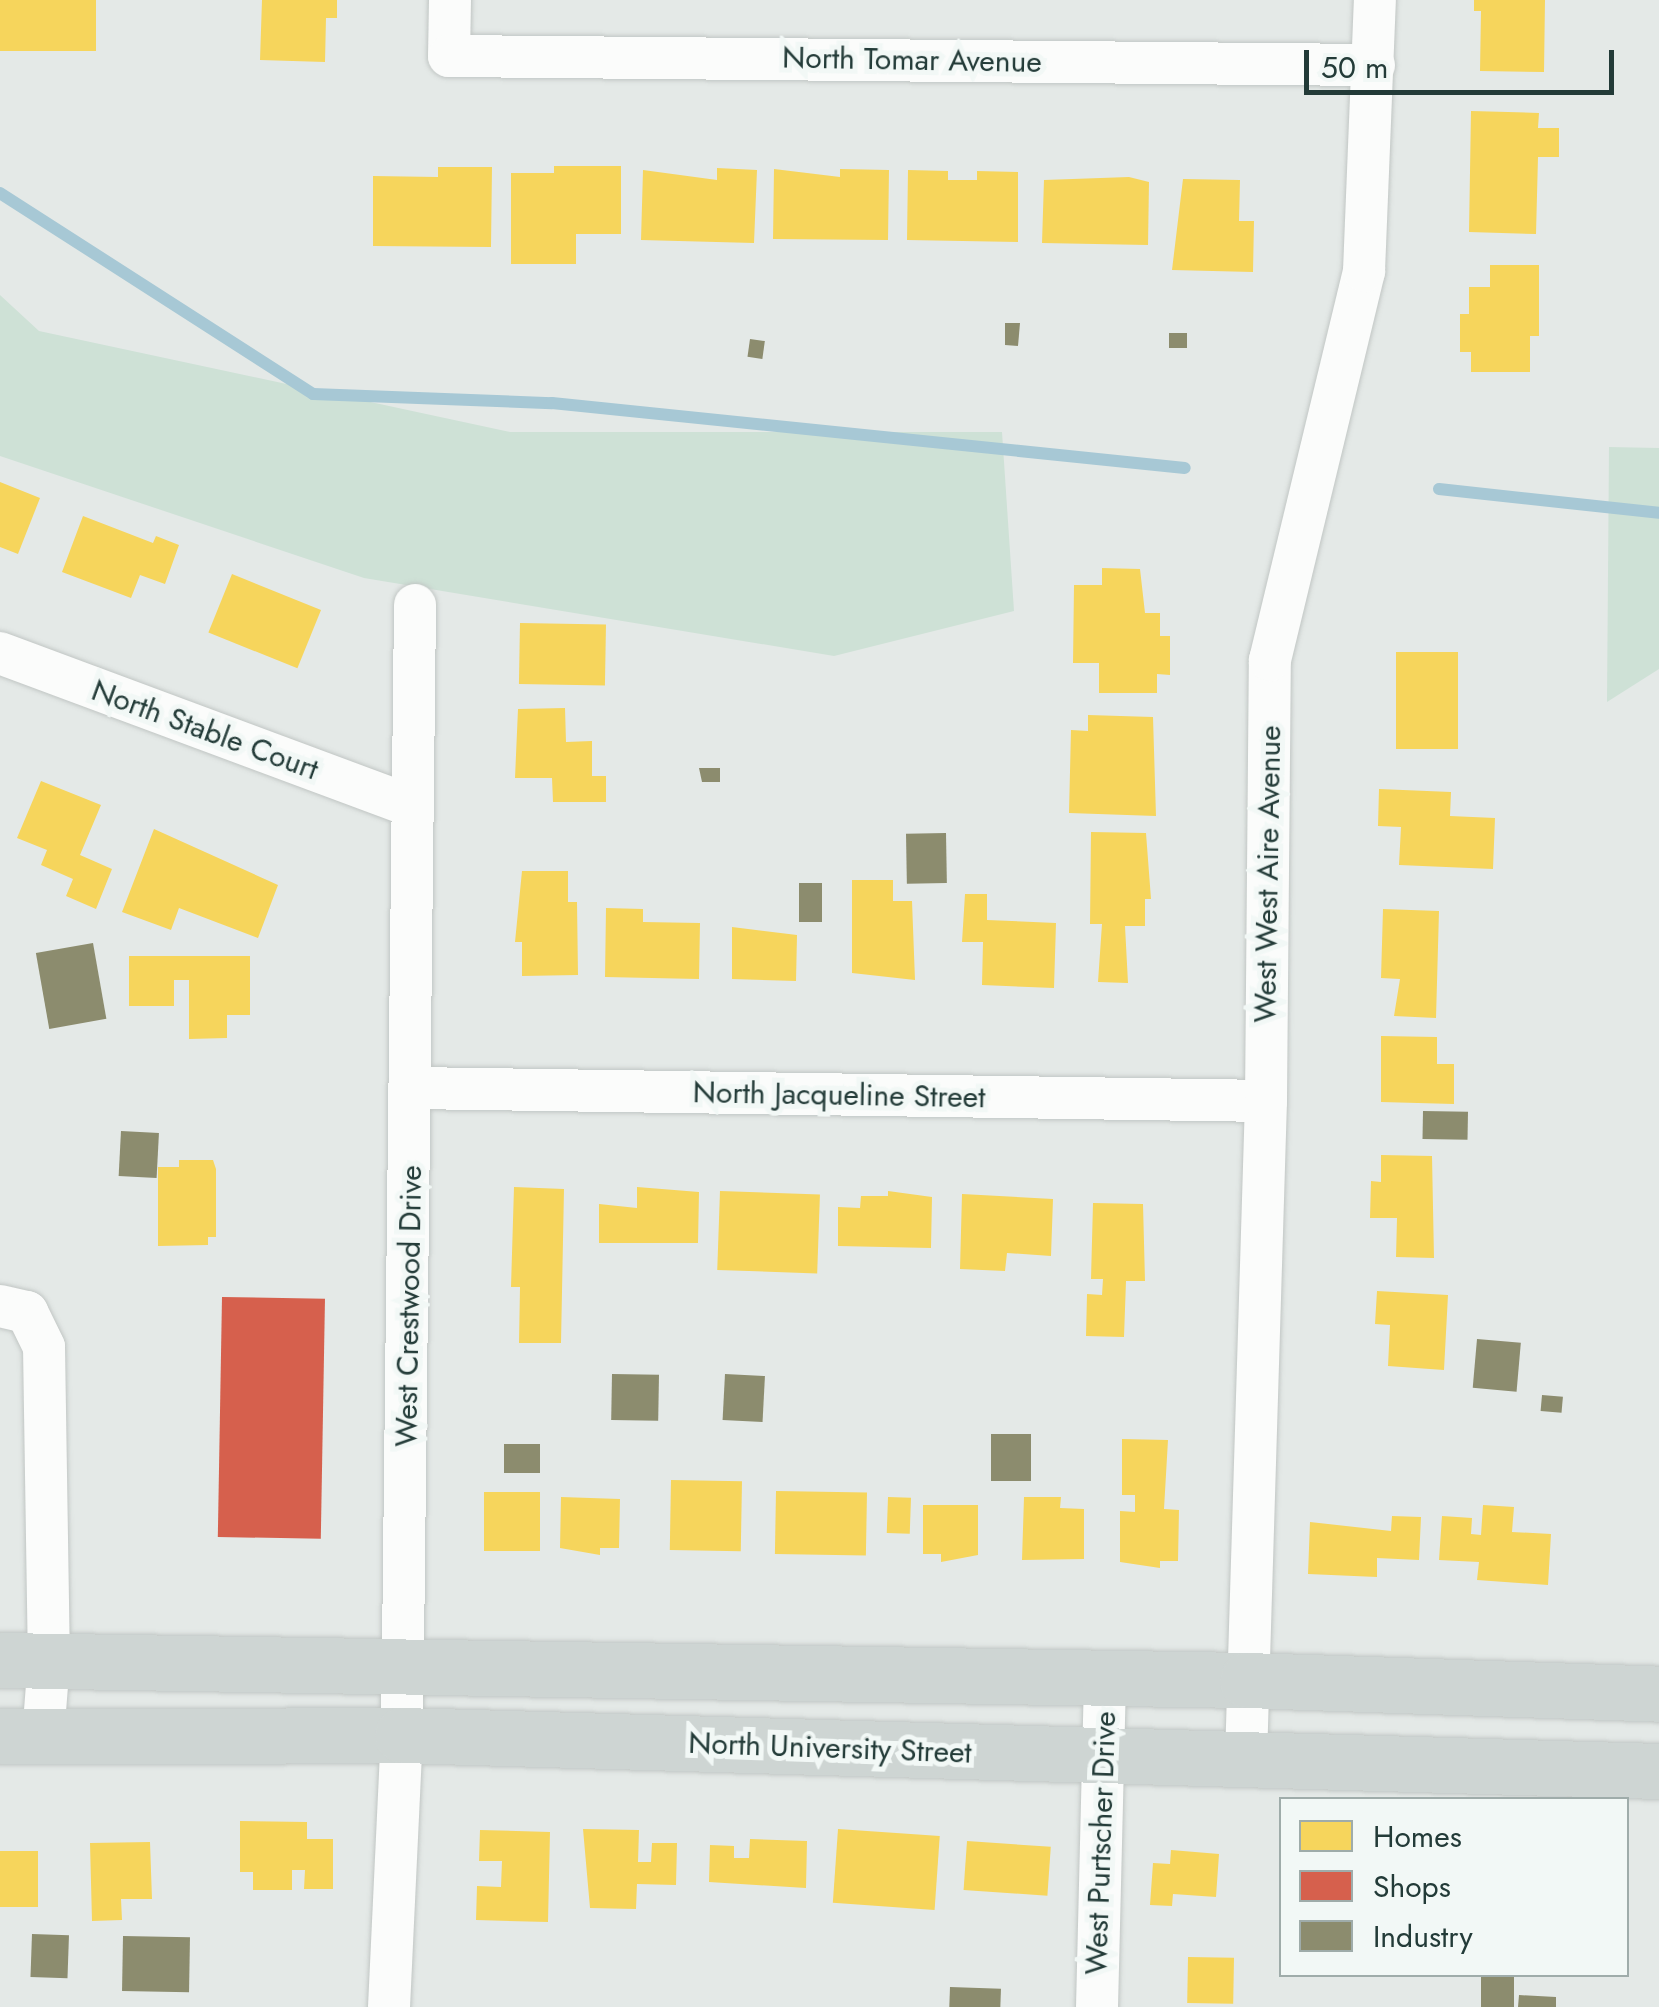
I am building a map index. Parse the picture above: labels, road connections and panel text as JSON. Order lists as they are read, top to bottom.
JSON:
{
  "streets": {
    "main road": ["North University Street"],
    "street": [
      "North Tomar Avenue",
      "North Stable Court",
      "West West Aire Avenue",
      "North Jacqueline Street",
      "West Crestwood Drive",
      "West Purtscher Drive"
    ]
  },
  "crossings": [
    ["North Tomar Avenue", "West West Aire Avenue"],
    ["North Stable Court", "West Crestwood Drive"],
    ["West West Aire Avenue", "North Jacqueline Street"],
    ["West West Aire Avenue", "North University Street"],
    ["North Jacqueline Street", "West Crestwood Drive"],
    ["West Crestwood Drive", "North University Street"],
    ["North University Street", "West Purtscher Drive"]
  ],
  "legend": ["Homes", "Shops", "Industry"],
  "scale_bar": "50 m"
}
